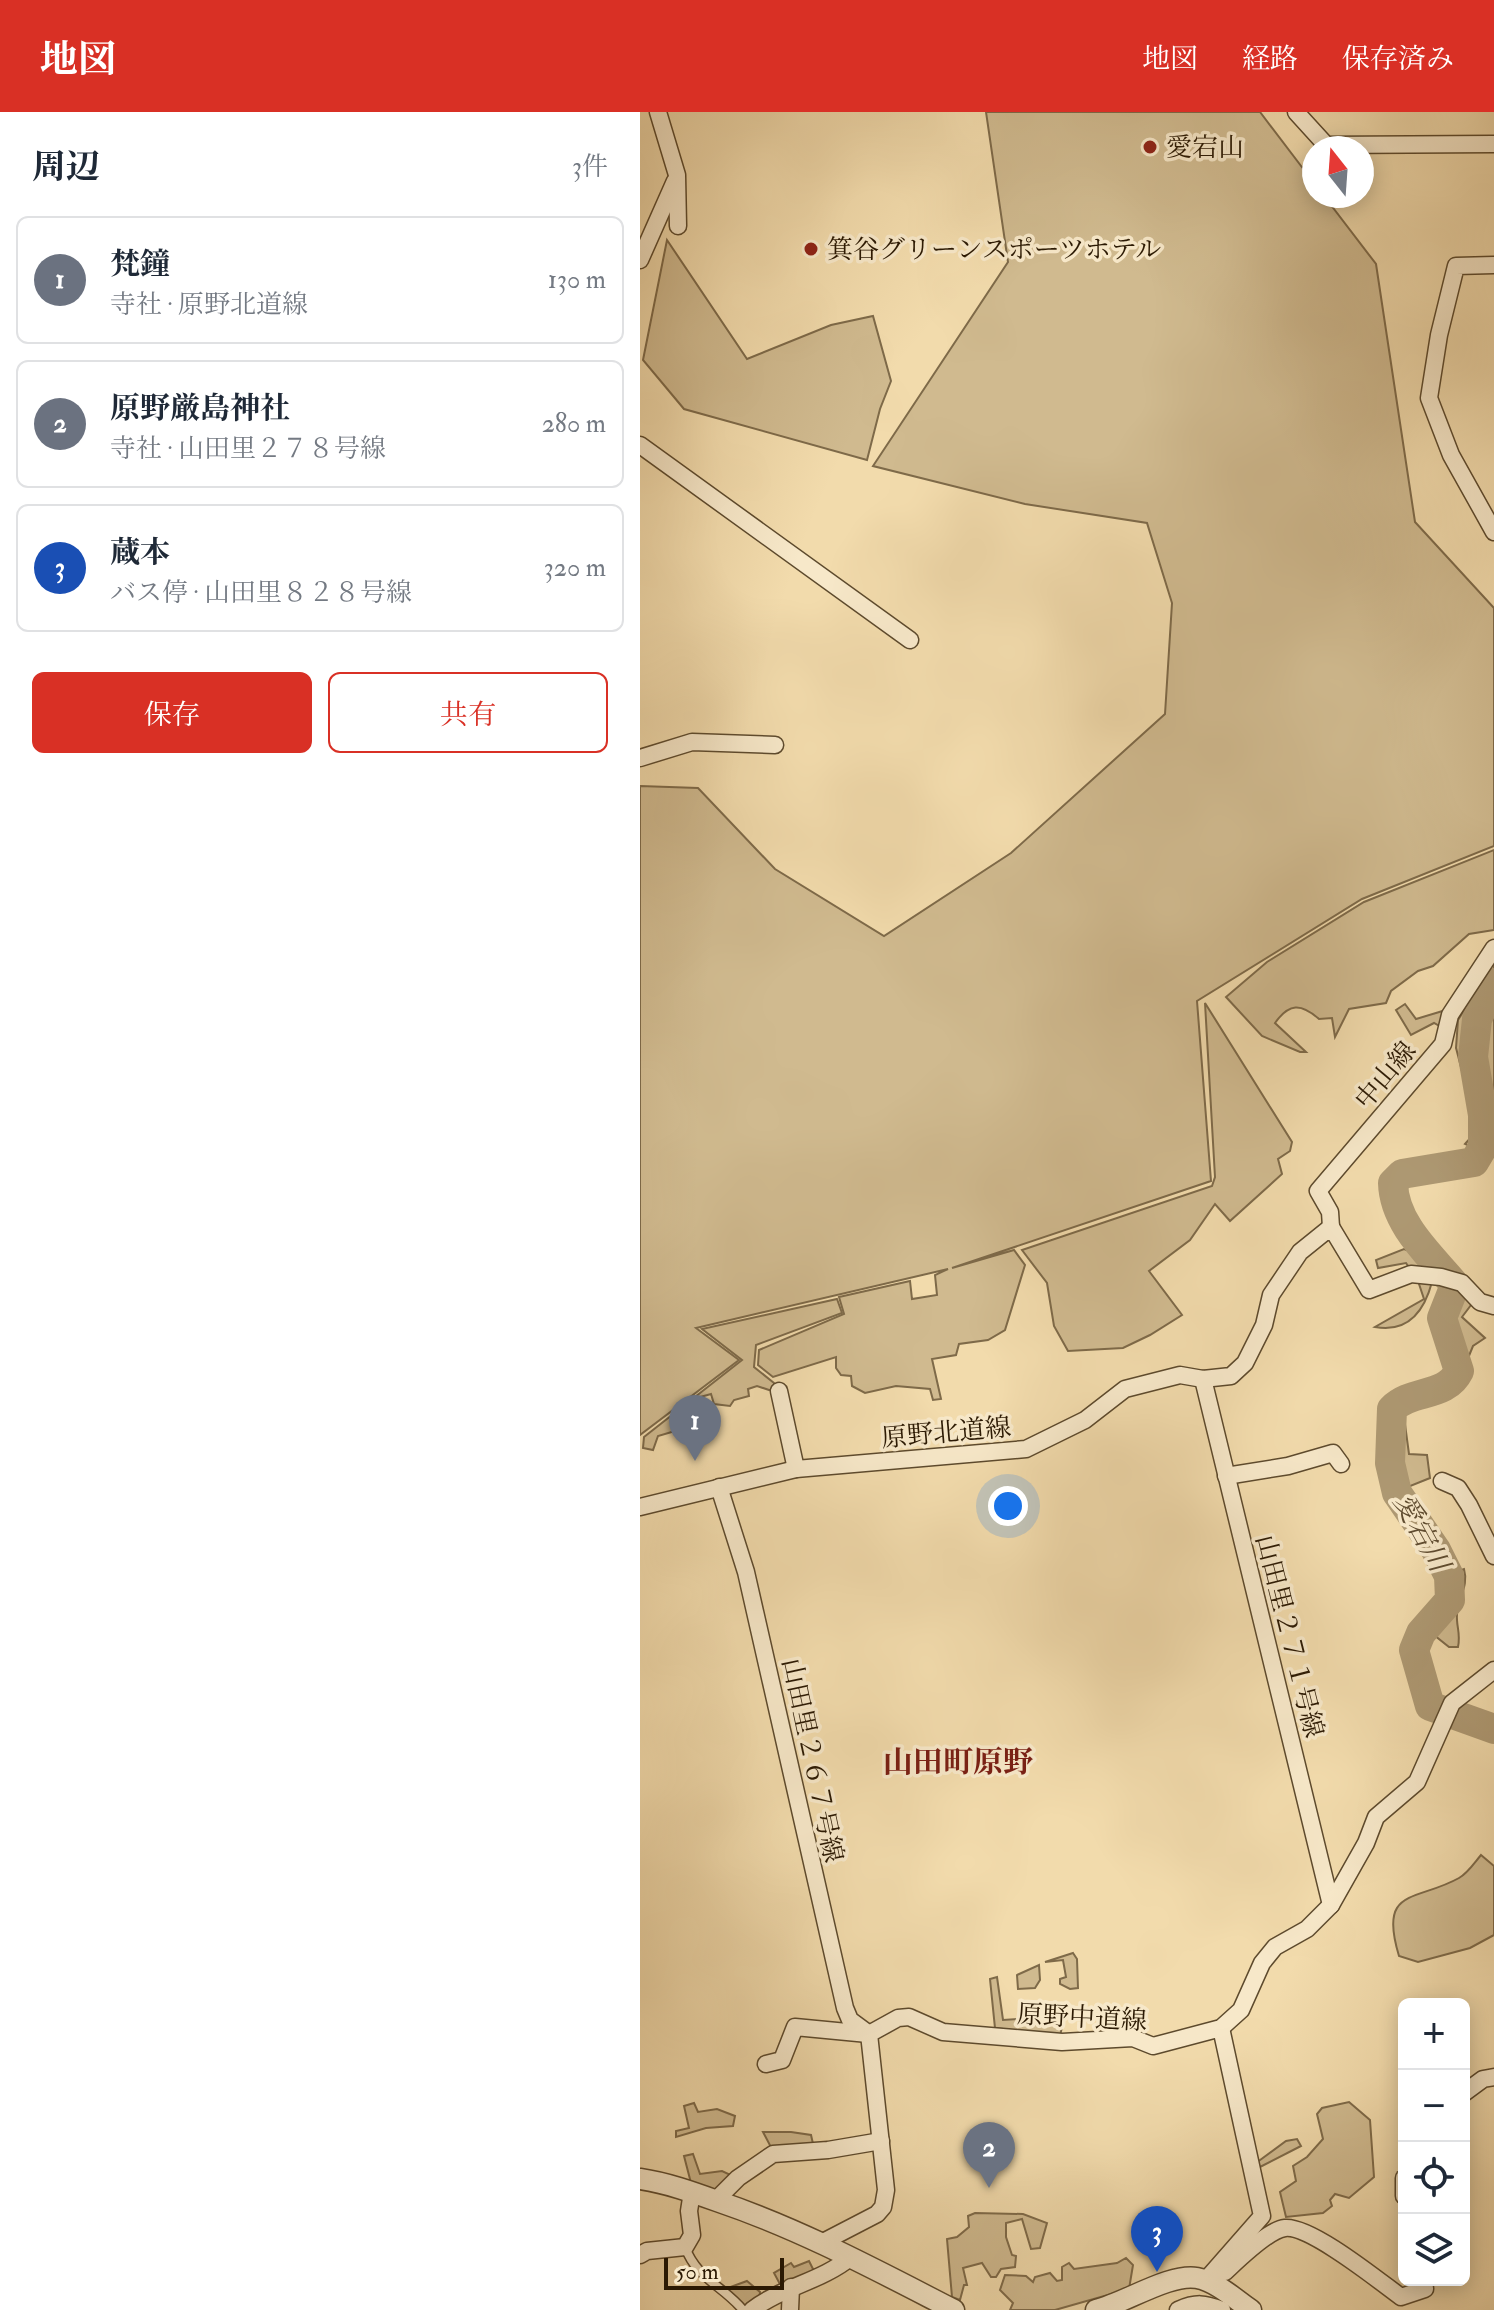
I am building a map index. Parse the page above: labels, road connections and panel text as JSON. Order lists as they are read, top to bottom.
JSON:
{
  "streets": {
    "street": [
      "中山線",
      "原野北道線",
      "山田里２７１号線",
      "山田里２６７号線",
      "原野中道線"
    ]
  },
  "crossings": [
    ["中山線", "原野北道線"],
    ["原野北道線", "山田里２７１号線"],
    ["原野北道線", "山田里２６７号線"],
    ["山田里２６７号線", "原野中道線"]
  ],
  "districts": ["山田町原野"],
  "water": ["愛宕川"],
  "places": ["愛宕山", "箕谷グリーンスポーツホテル"],
  "scale_bar": "50 m",
  "north": "top",
  "page": {
    "header": "地図",
    "nav": ["地図", "経路", "保存済み"],
    "heading": ["周辺", "3件"],
    "list": [
      {
        "mark": "1",
        "name": "梵鐘",
        "note": "寺社 · 原野北道線",
        "value": "130 m"
      },
      {
        "mark": "2",
        "name": "原野厳島神社",
        "note": "寺社 · 山田里２７８号線",
        "value": "280 m"
      },
      {
        "mark": "3",
        "name": "蔵本",
        "note": "バス停 · 山田里８２８号線",
        "value": "320 m"
      }
    ],
    "buttons": ["保存", "共有"],
    "pins": ["1", "2", "3"],
    "map_buttons": ["+", "−"],
    "scale": "50 m"
  }
}
